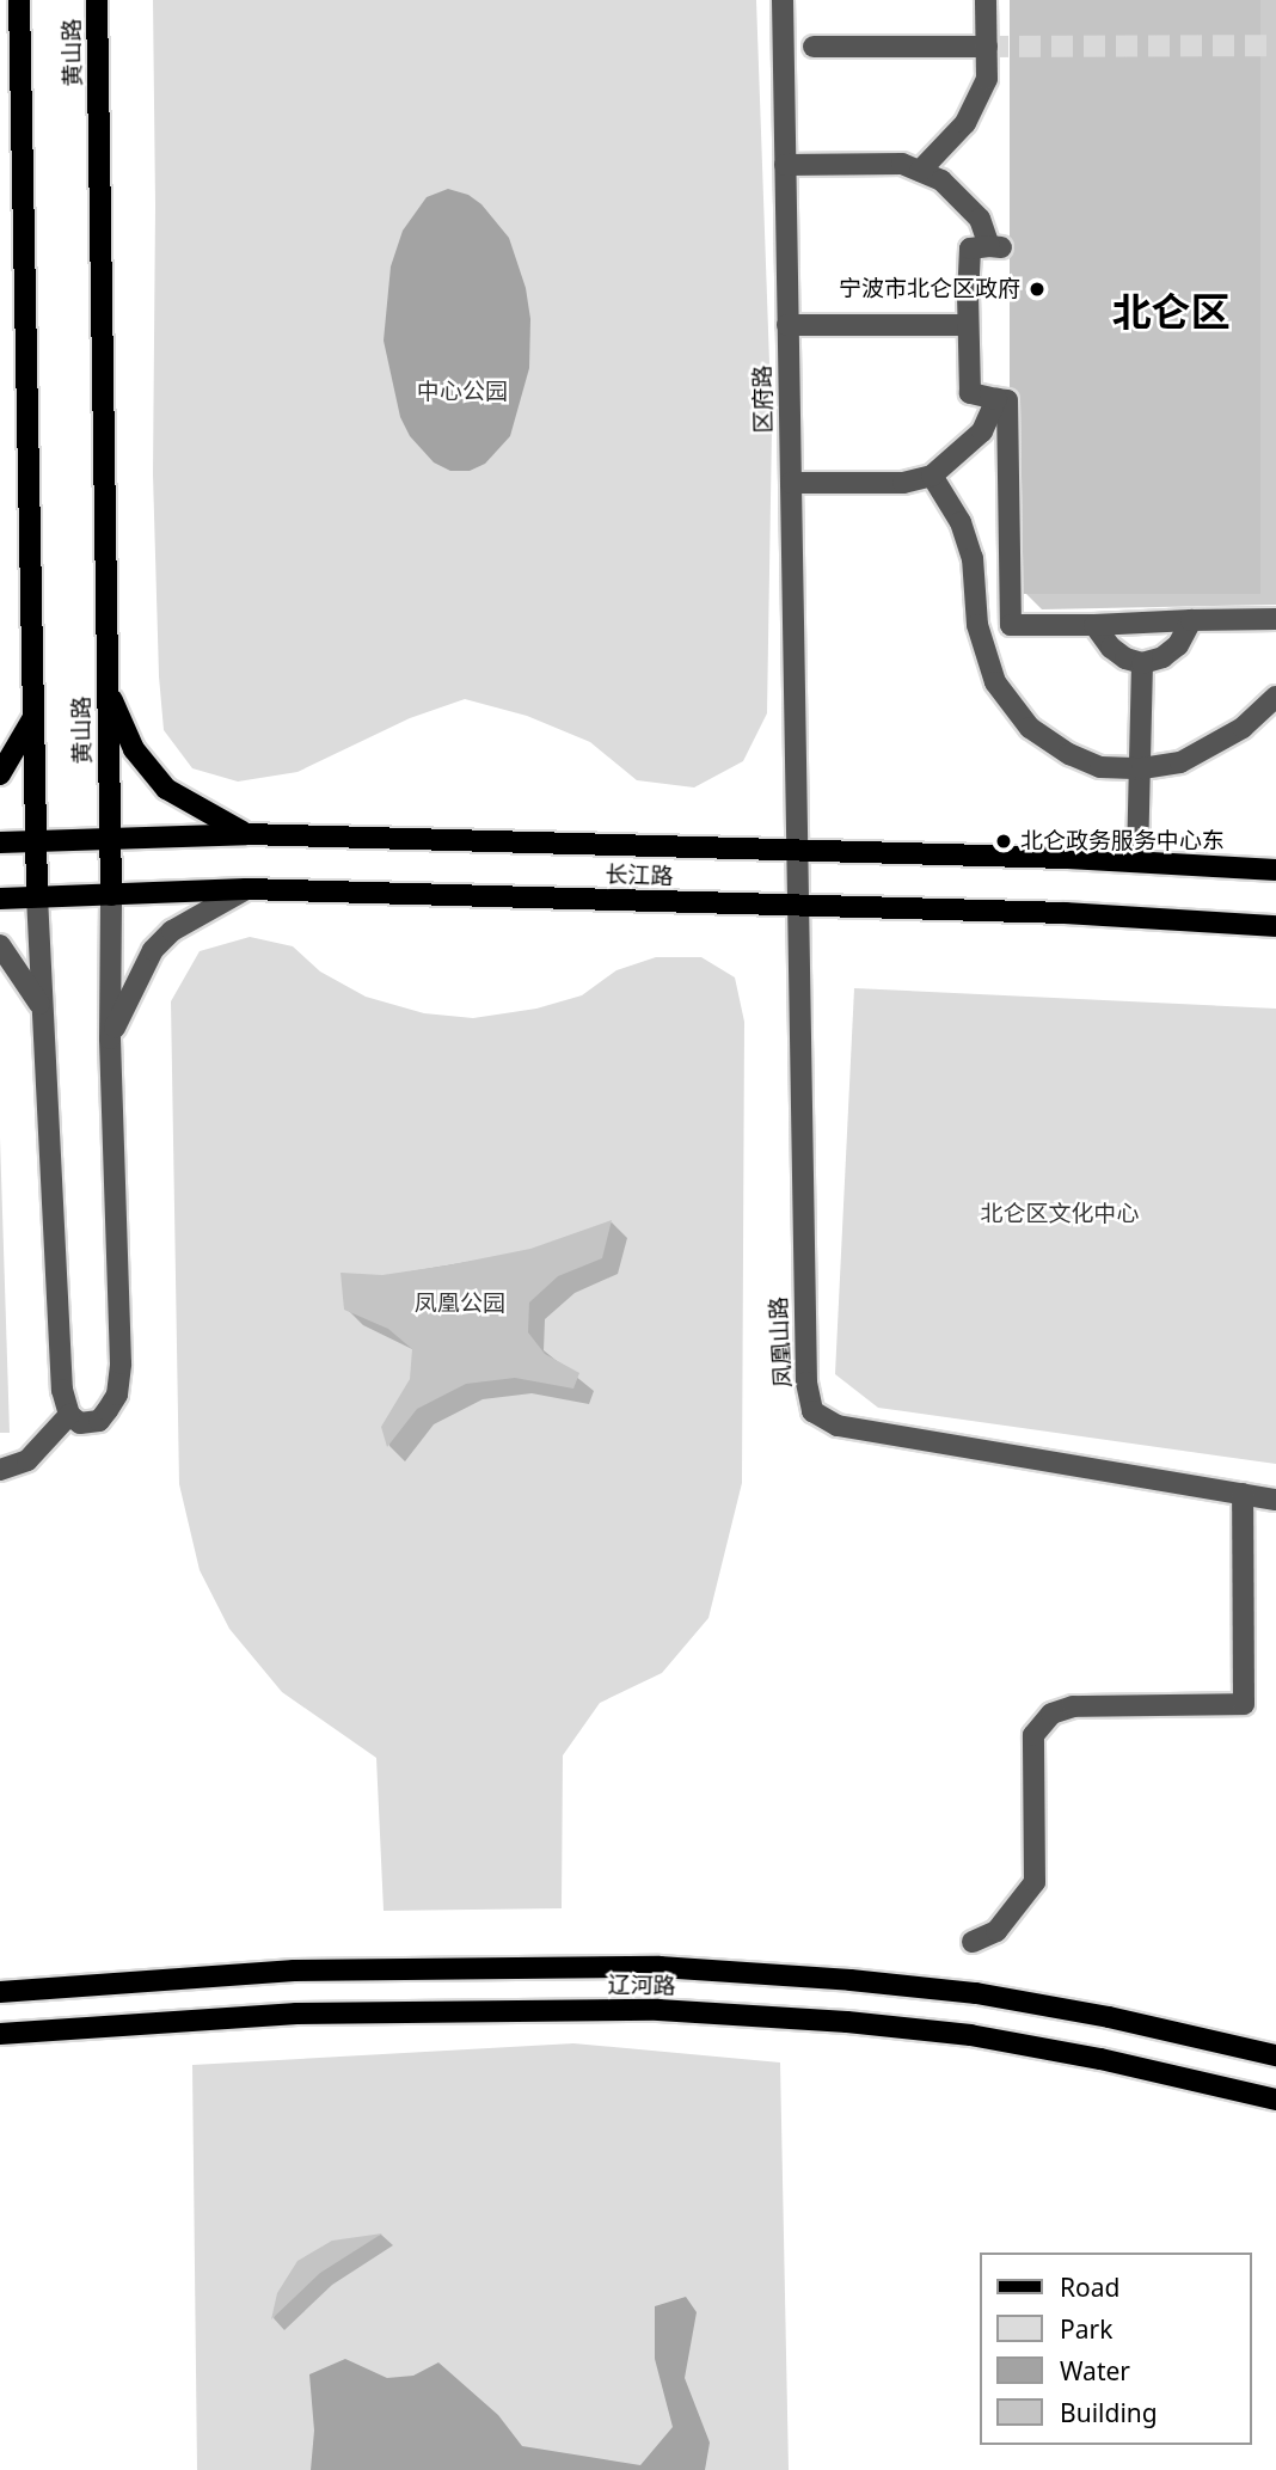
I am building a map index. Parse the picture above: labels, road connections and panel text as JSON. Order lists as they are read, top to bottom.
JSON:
{
  "streets": {
    "main road": ["黄山路", "长江路", "辽河路"],
    "street": ["区府路", "凤凰山路"]
  },
  "crossings": [
    ["黄山路", "长江路"],
    ["区府路", "凤凰山路"],
    ["长江路", "凤凰山路"]
  ],
  "districts": ["北仑区"],
  "parks": ["中心公园", "北仑区文化中心", "凤凰公园"],
  "places": ["宁波市北仑区政府", "北仑政务服务中心东"],
  "legend": [
    "Road",
    "Park",
    "Water",
    "Building"
  ]
}
